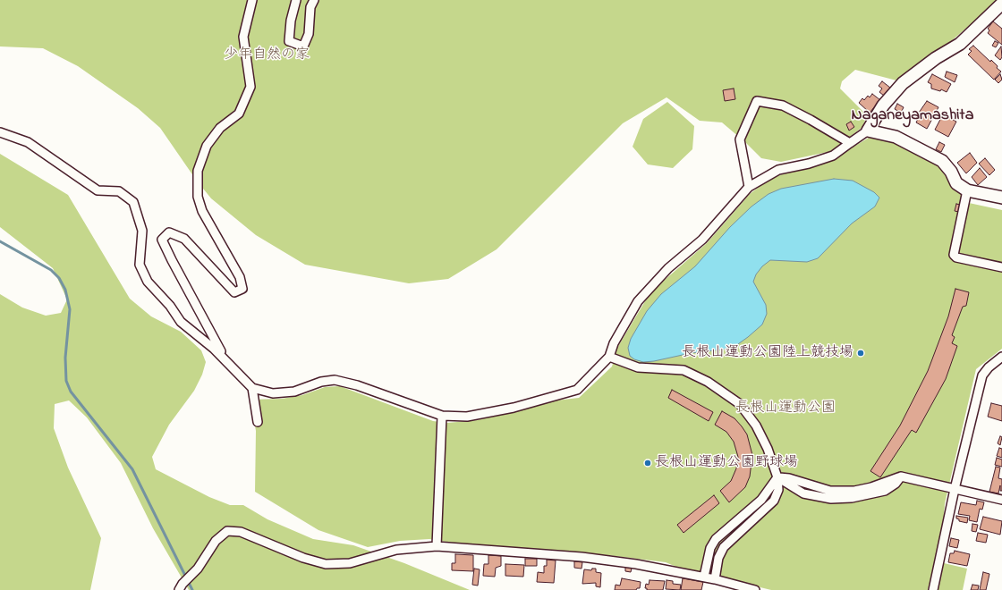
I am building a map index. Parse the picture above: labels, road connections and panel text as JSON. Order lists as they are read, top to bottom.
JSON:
{
  "districts": ["Naganeyamashita"],
  "parks": ["少年自然の家", "長根山運動公園"],
  "places": ["長根山運動公園陸上競技場", "長根山運動公園野球場"]
}
